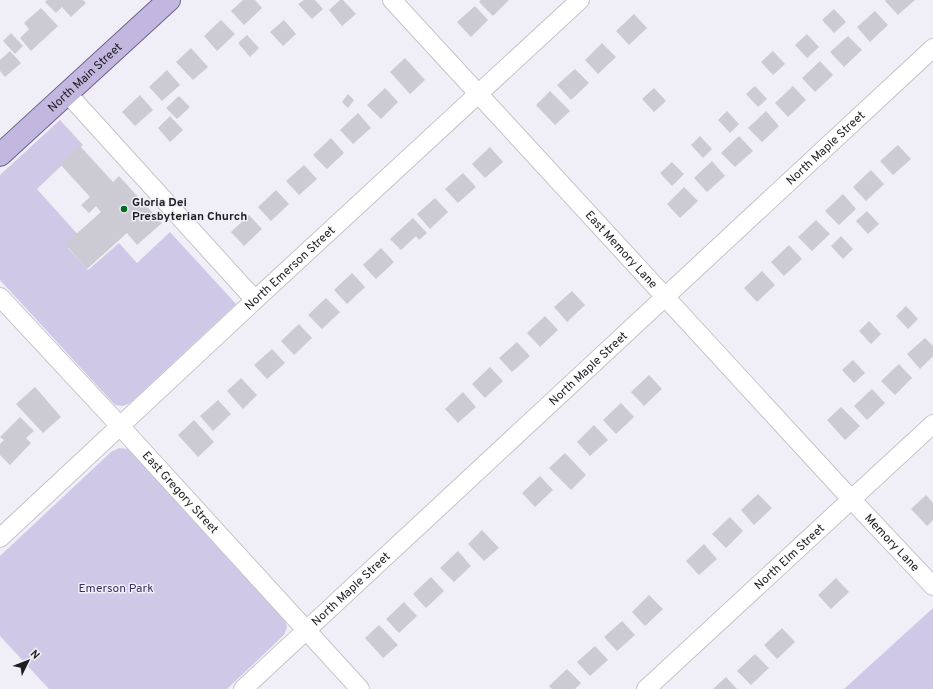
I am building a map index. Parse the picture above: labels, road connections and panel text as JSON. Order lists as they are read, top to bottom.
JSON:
{
  "streets": {
    "main road": ["North Main Street"],
    "street": [
      "North Maple Street",
      "East Memory Lane",
      "North Emerson Street",
      "East Gregory Street",
      "Memory Lane",
      "North Elm Street"
    ]
  },
  "crossings": [
    ["North Maple Street", "East Memory Lane"],
    ["North Maple Street", "East Gregory Street"],
    ["East Memory Lane", "North Emerson Street"],
    ["East Memory Lane", "Memory Lane"],
    ["East Memory Lane", "North Elm Street"],
    ["North Emerson Street", "East Gregory Street"],
    ["Memory Lane", "North Elm Street"]
  ],
  "parks": ["Emerson Park"],
  "places": ["Gloria Dei Presbyterian Church"],
  "north": "top right"
}
